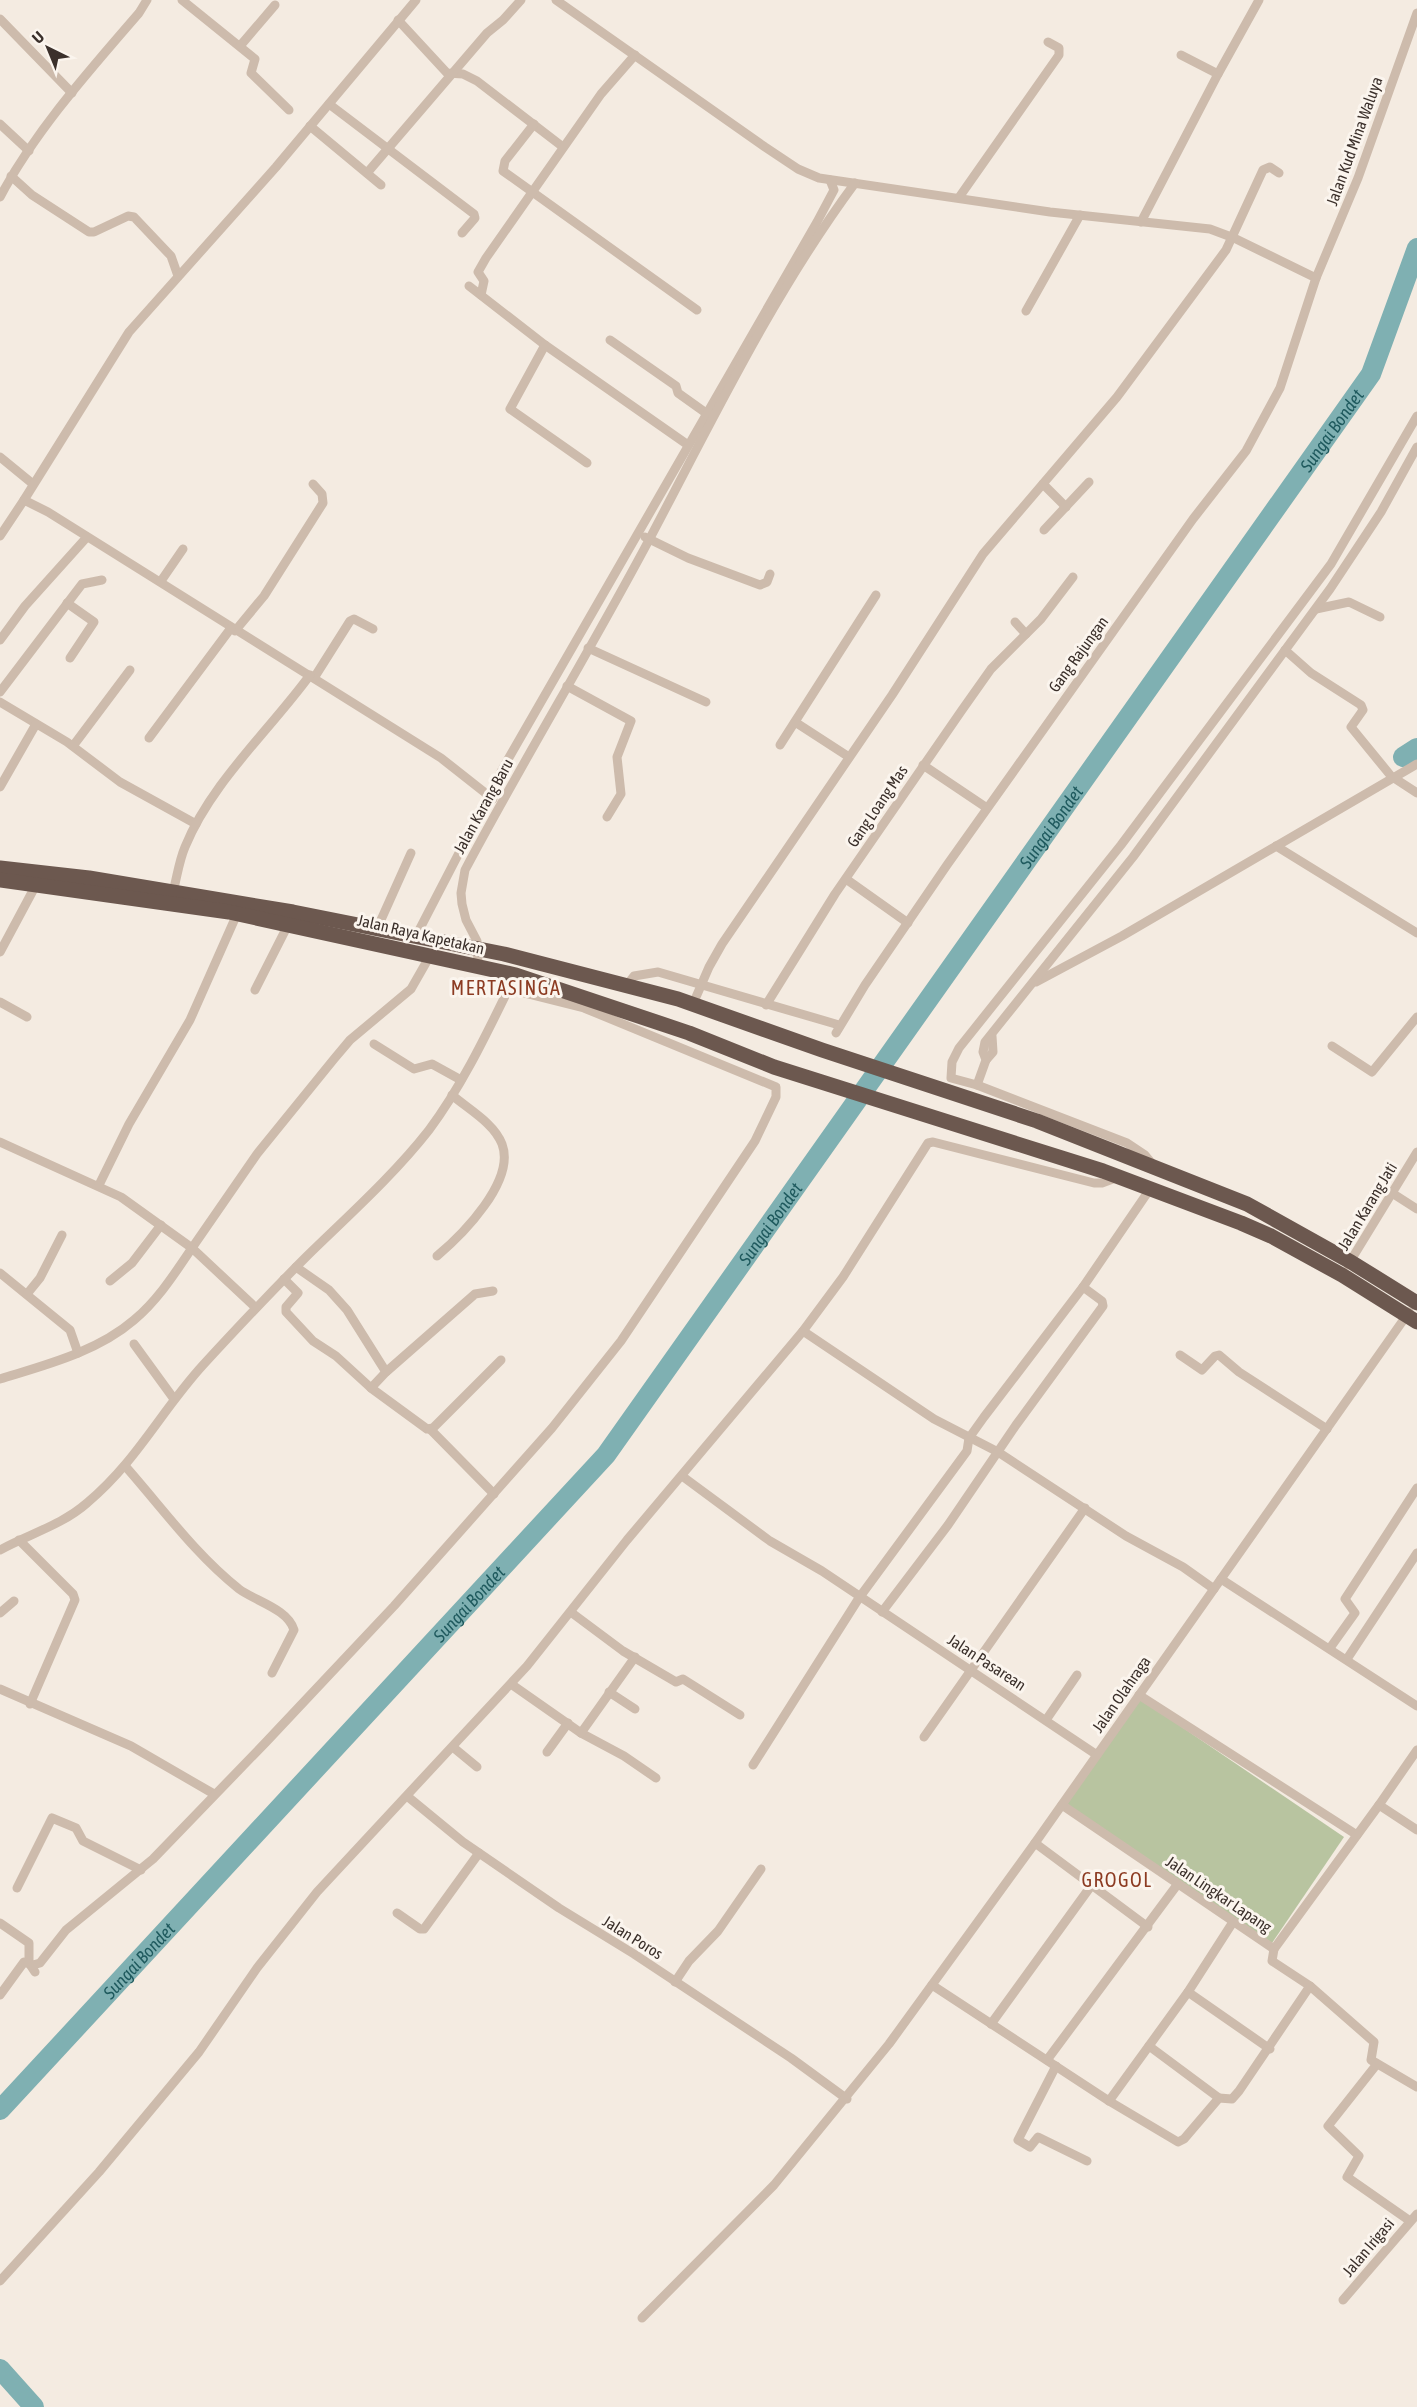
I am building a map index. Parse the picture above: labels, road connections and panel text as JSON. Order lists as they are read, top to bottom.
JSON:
{
  "streets": {
    "highway": ["Jalan Raya Kapetakan"],
    "street": [
      "Jalan Kud Mina Waluya",
      "Gang Rajungan",
      "Jalan Karang Baru",
      "Gang Loang Mas",
      "Jalan Karang Jati",
      "Jalan Pasarean",
      "Jalan Olahraga",
      "Jalan Lingkar Lapang",
      "Jalan Poros",
      "Jalan Irigasi"
    ]
  },
  "crossings": [
    ["Jalan Kud Mina Waluya", "Gang Rajungan"],
    ["Gang Rajungan", "Gang Loang Mas"],
    ["Jalan Karang Baru", "Jalan Raya Kapetakan"],
    ["Jalan Raya Kapetakan", "Jalan Karang Jati"],
    ["Jalan Pasarean", "Jalan Olahraga"],
    ["Jalan Olahraga", "Jalan Lingkar Lapang"],
    ["Jalan Olahraga", "Jalan Poros"]
  ],
  "districts": ["MERTASINGA", "GROGOL"],
  "water": ["Sungai Bondet"],
  "north": "top left"
}
